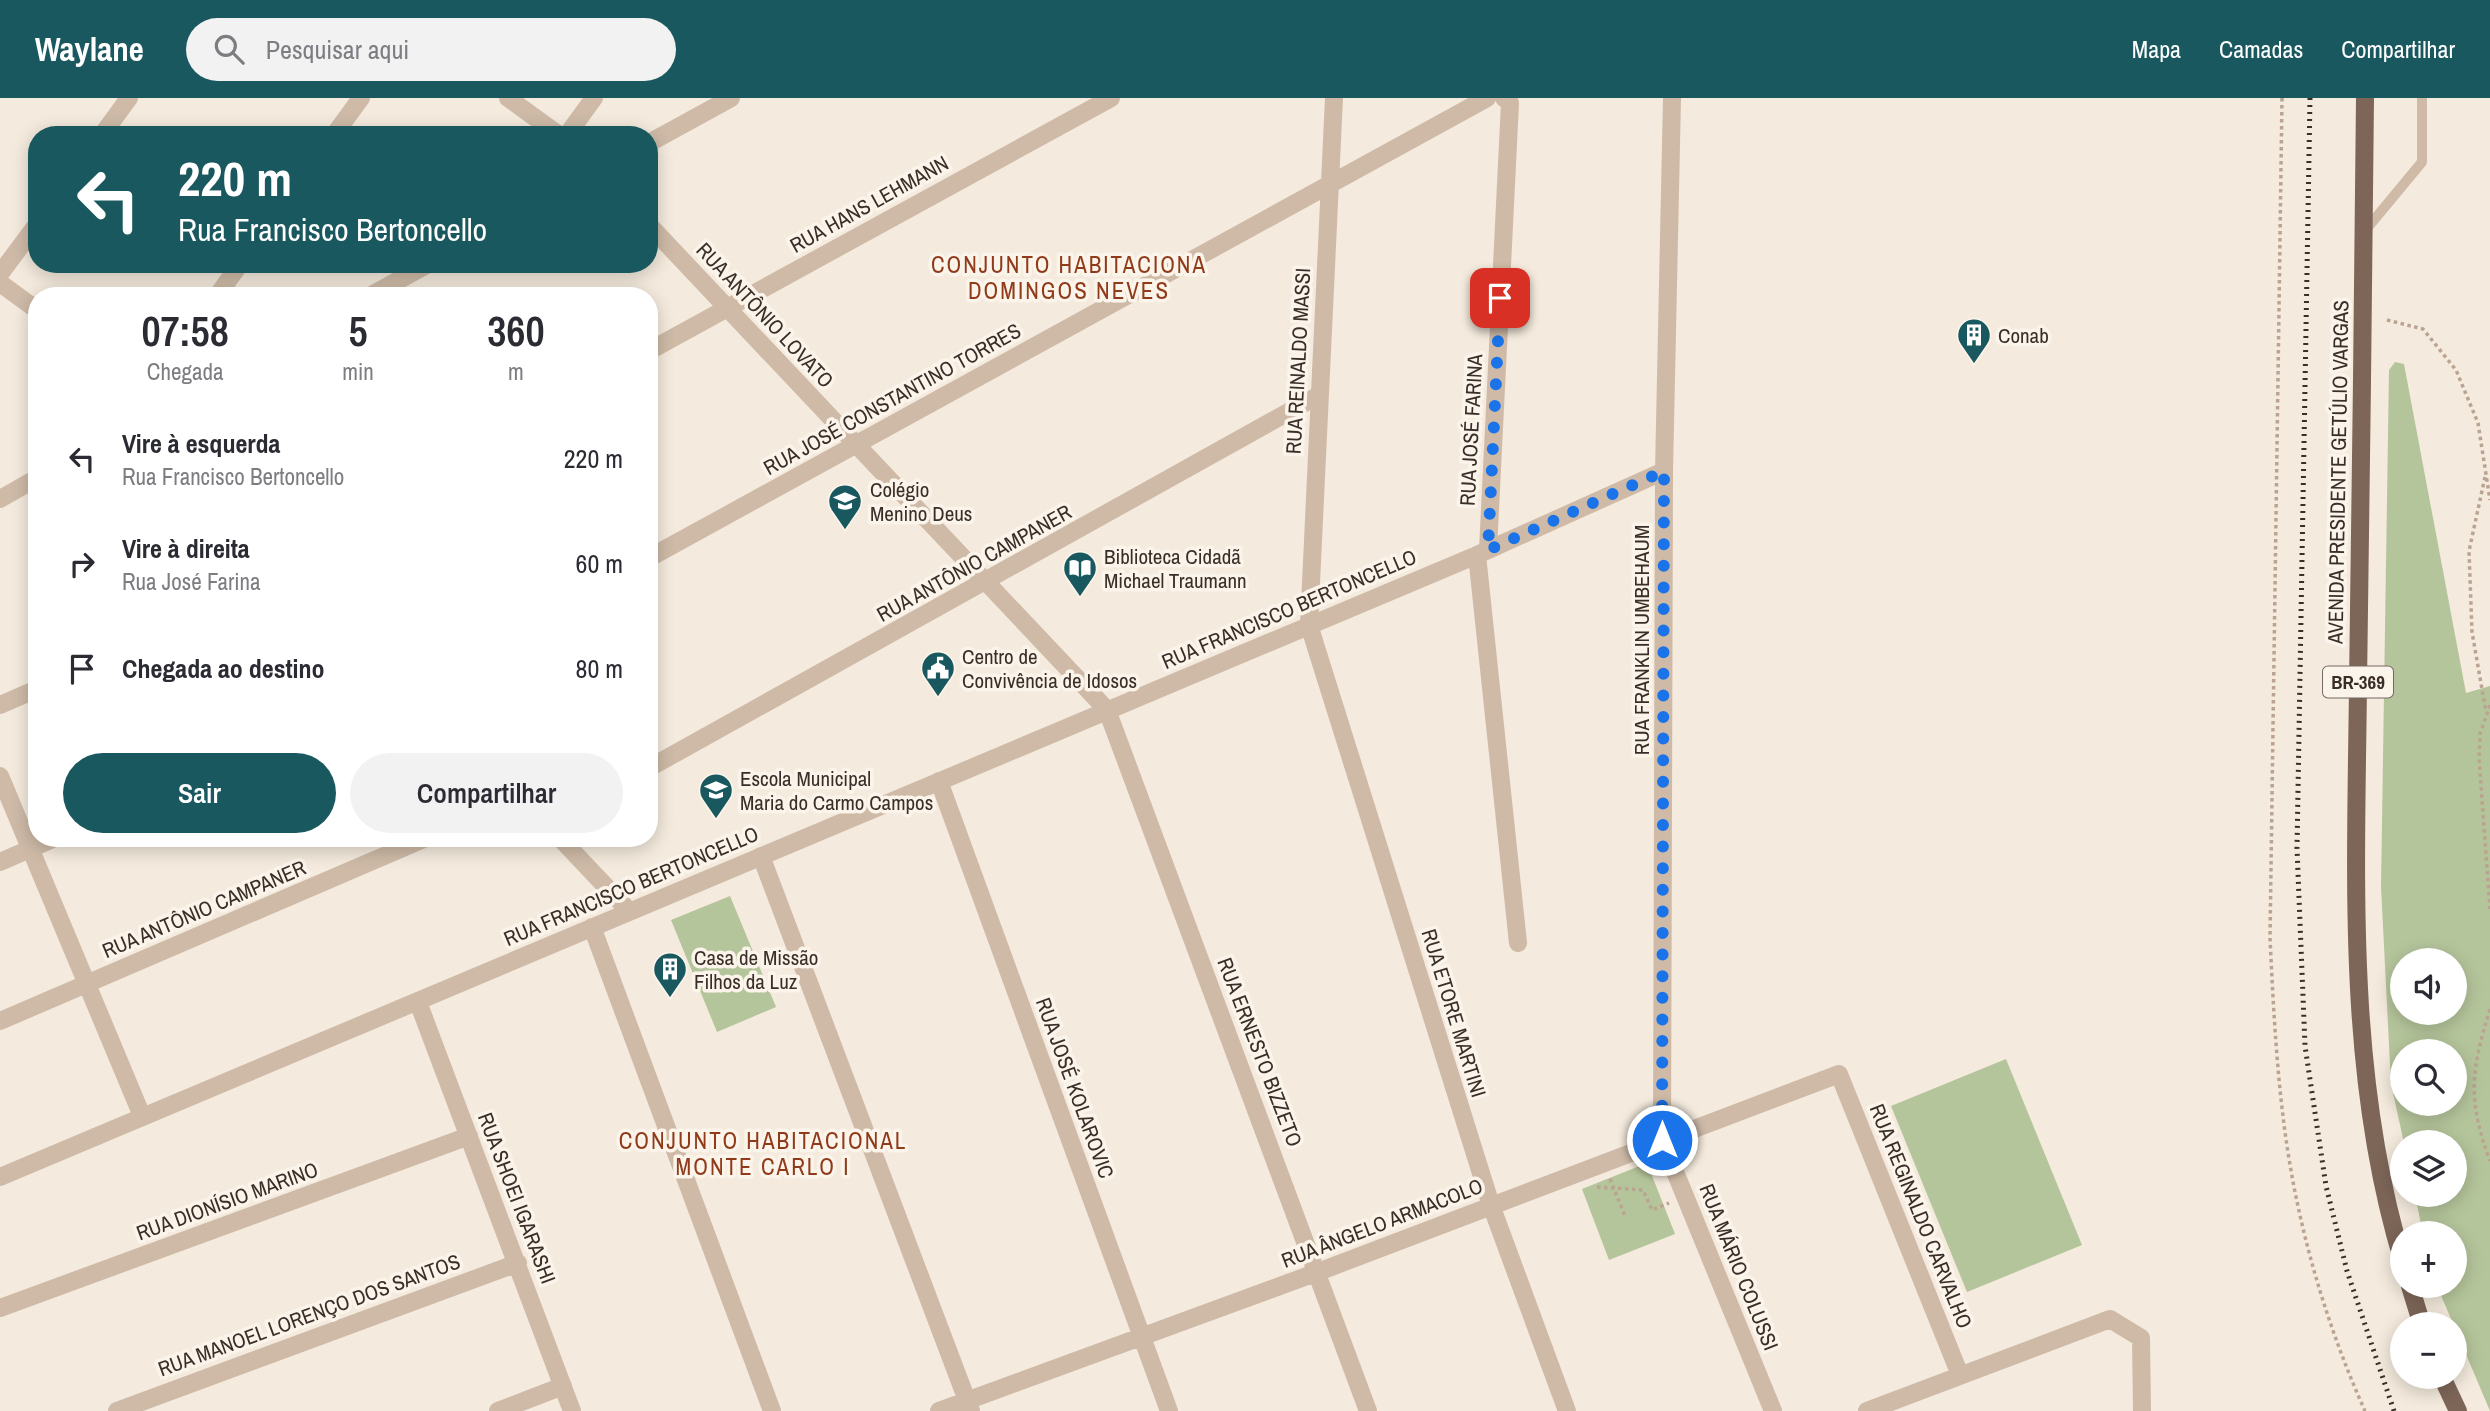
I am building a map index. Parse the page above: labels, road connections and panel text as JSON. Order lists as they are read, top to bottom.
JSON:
{
  "streets": {
    "main road": ["AVENIDA PRESIDENTE GETÚLIO VARGAS", "BR-369"],
    "street": [
      "RUA HANS LEHMANN",
      "RUA ANTÔNIO LOVATO",
      "RUA REINALDO MASSI",
      "RUA JOSÉ CONSTANTINO TORRES",
      "RUA JOSÉ FARINA",
      "RUA ANTÔNIO CAMPANER",
      "RUA FRANCISCO BERTONCELLO",
      "RUA FRANKLIN UMBEHAUM",
      "RUA ETORE MARTINI",
      "RUA ERNESTO BIZZETO",
      "RUA JOSÉ KOLAROVIC",
      "RUA SHOEI IGARASHI",
      "RUA DIONÍSIO MARINO",
      "RUA REGINALDO CARVALHO",
      "RUA ÂNGELO ARMACOLO",
      "RUA MÁRIO COLUSSI",
      "RUA MANOEL LORENÇO DOS SANTOS"
    ]
  },
  "crossings": [
    ["RUA HANS LEHMANN", "RUA ANTÔNIO LOVATO"],
    ["RUA ANTÔNIO LOVATO", "RUA JOSÉ CONSTANTINO TORRES"],
    ["RUA ANTÔNIO LOVATO", "RUA ANTÔNIO CAMPANER"],
    ["RUA ANTÔNIO LOVATO", "RUA FRANCISCO BERTONCELLO"],
    ["RUA ANTÔNIO LOVATO", "RUA ERNESTO BIZZETO"],
    ["RUA REINALDO MASSI", "RUA JOSÉ CONSTANTINO TORRES"],
    ["RUA REINALDO MASSI", "RUA ANTÔNIO CAMPANER"],
    ["RUA REINALDO MASSI", "RUA FRANCISCO BERTONCELLO"],
    ["RUA REINALDO MASSI", "RUA ETORE MARTINI"],
    ["RUA JOSÉ FARINA", "RUA FRANCISCO BERTONCELLO"],
    ["RUA FRANCISCO BERTONCELLO", "RUA FRANKLIN UMBEHAUM"],
    ["RUA FRANCISCO BERTONCELLO", "RUA ETORE MARTINI"],
    ["RUA FRANCISCO BERTONCELLO", "RUA ERNESTO BIZZETO"],
    ["RUA FRANCISCO BERTONCELLO", "RUA JOSÉ KOLAROVIC"],
    ["RUA FRANCISCO BERTONCELLO", "RUA SHOEI IGARASHI"],
    ["RUA FRANKLIN UMBEHAUM", "RUA ÂNGELO ARMACOLO"],
    ["RUA FRANKLIN UMBEHAUM", "RUA MÁRIO COLUSSI"],
    ["RUA ETORE MARTINI", "RUA ÂNGELO ARMACOLO"],
    ["RUA ERNESTO BIZZETO", "RUA ÂNGELO ARMACOLO"],
    ["RUA JOSÉ KOLAROVIC", "RUA ÂNGELO ARMACOLO"],
    ["RUA SHOEI IGARASHI", "RUA DIONÍSIO MARINO"],
    ["RUA SHOEI IGARASHI", "RUA MANOEL LORENÇO DOS SANTOS"],
    ["RUA REGINALDO CARVALHO", "RUA ÂNGELO ARMACOLO"],
    ["RUA ÂNGELO ARMACOLO", "RUA MÁRIO COLUSSI"]
  ],
  "districts": ["CONJUNTO HABITACIONA DOMINGOS NEVES", "CONJUNTO HABITACIONAL MONTE CARLO I"],
  "places": {
    "building": ["Conab", "Casa de Missão Filhos da Luz"],
    "school or university": ["Colégio Menino Deus", "Escola Municipal Maria do Carmo Campos"],
    "library": ["Biblioteca Cidadã Michael Traumann"],
    "public building": ["Centro de Convivência de Idosos"]
  },
  "page": {
    "header": "Waylane",
    "search": "Pesquisar aqui",
    "nav": ["Mapa", "Camadas", "Compartilhar"],
    "turn": ["220 m", "Rua Francisco Bertoncello"],
    "eta": [
      "07:58",
      "Chegada",
      "5",
      "min",
      "360",
      "m"
    ],
    "list": [
      {
        "name": "Vire à esquerda",
        "note": "Rua Francisco Bertoncello",
        "value": "220 m"
      },
      {
        "name": "Vire à direita",
        "note": "Rua José Farina",
        "value": "60 m"
      },
      {
        "name": "Chegada ao destino",
        "value": "80 m"
      }
    ],
    "buttons": ["Sair", "Compartilhar"],
    "map_buttons": ["+", "−"]
  }
}
